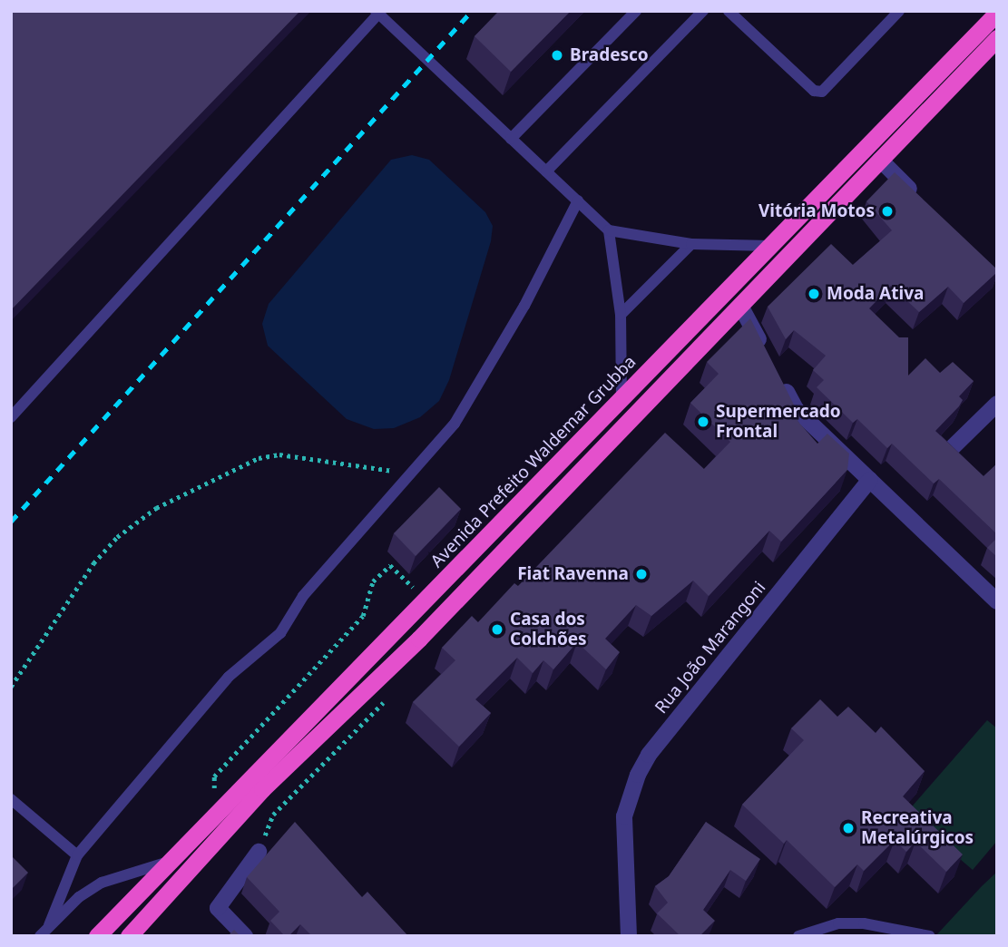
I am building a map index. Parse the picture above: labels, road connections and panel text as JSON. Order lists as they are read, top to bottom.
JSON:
{
  "streets": {
    "highway": ["Avenida Prefeito Waldemar Grubba"],
    "street": ["Rua João Marangoni"]
  },
  "places": [
    "Bradesco",
    "Vitória Motos",
    "Moda Ativa",
    "Supermercado Frontal",
    "Fiat Ravenna",
    "Casa dos Colchões",
    "Recreativa Metalúrgicos"
  ]
}
